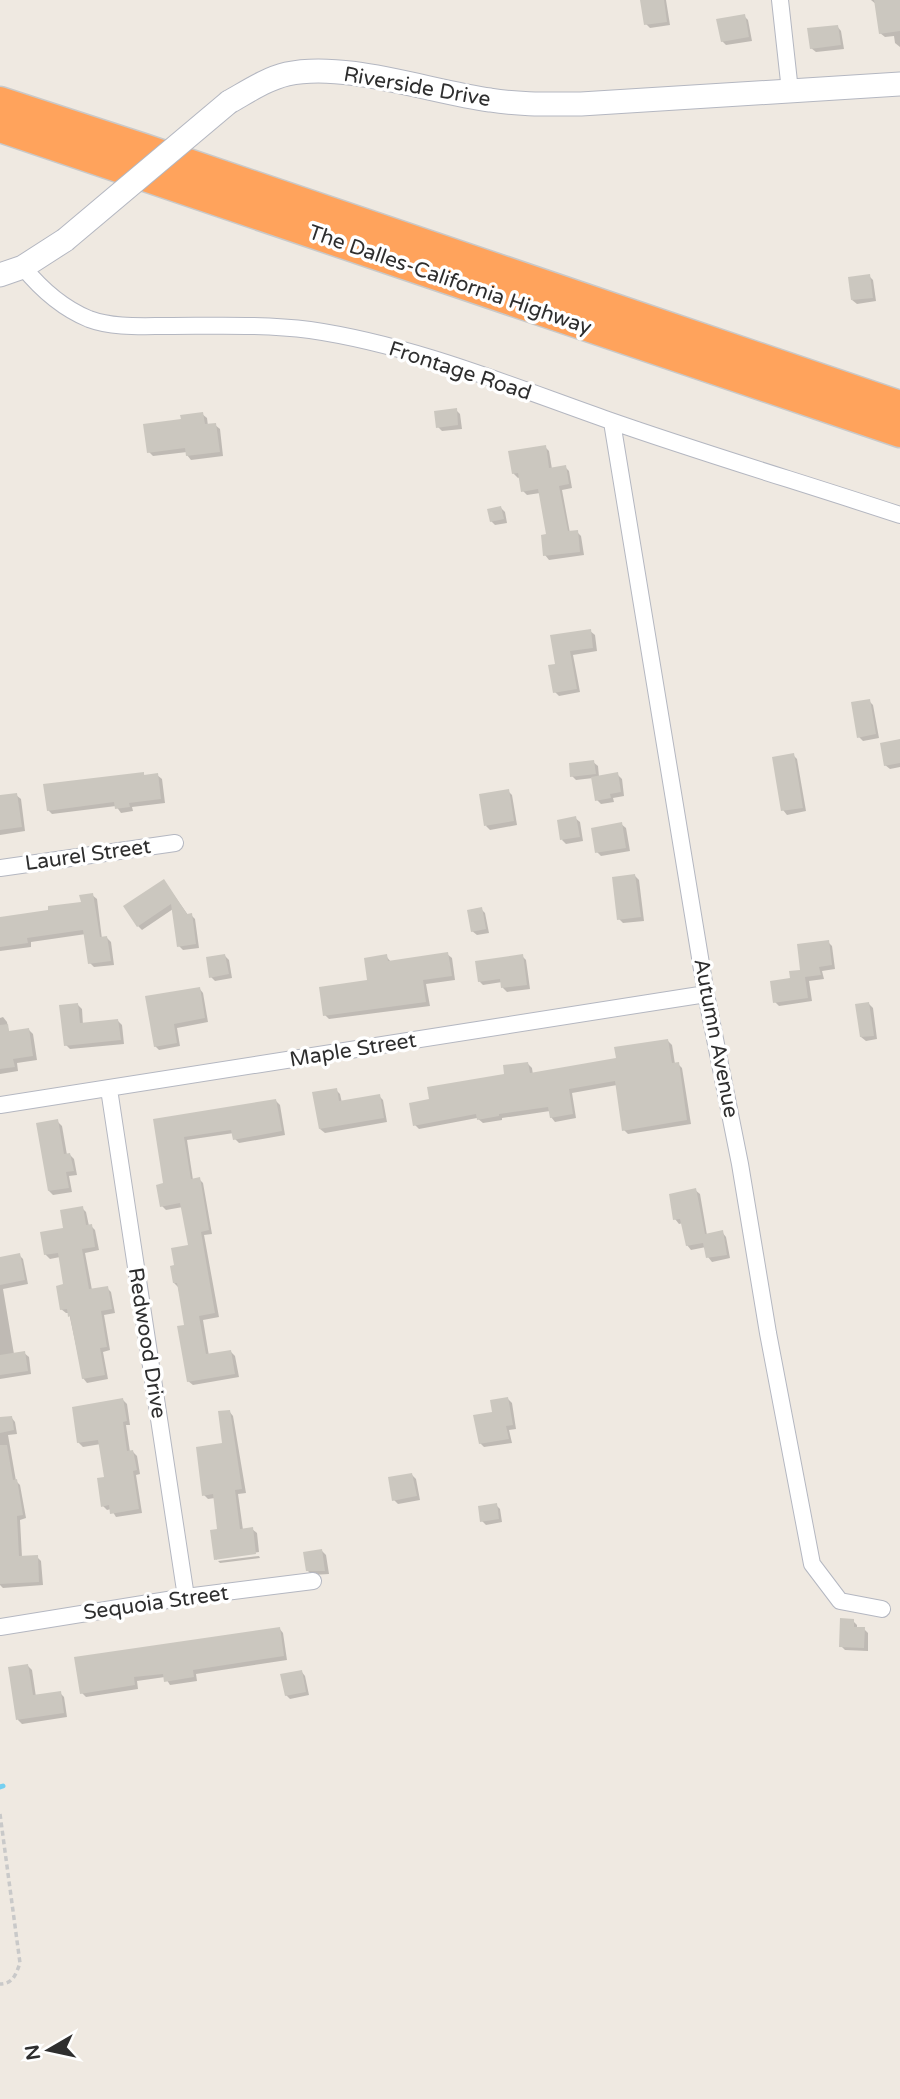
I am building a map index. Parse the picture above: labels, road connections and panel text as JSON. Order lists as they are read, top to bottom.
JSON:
{
  "streets": {
    "highway": ["The Dalles-California Highway"],
    "street": [
      "Riverside Drive",
      "Frontage Road",
      "Laurel Street",
      "Autumn Avenue",
      "Maple Street",
      "Redwood Drive",
      "Sequoia Street"
    ]
  },
  "crossings": [
    ["Riverside Drive", "Frontage Road"],
    ["Frontage Road", "Autumn Avenue"],
    ["Autumn Avenue", "Maple Street"],
    ["Maple Street", "Redwood Drive"],
    ["Redwood Drive", "Sequoia Street"]
  ],
  "north": "left"
}
